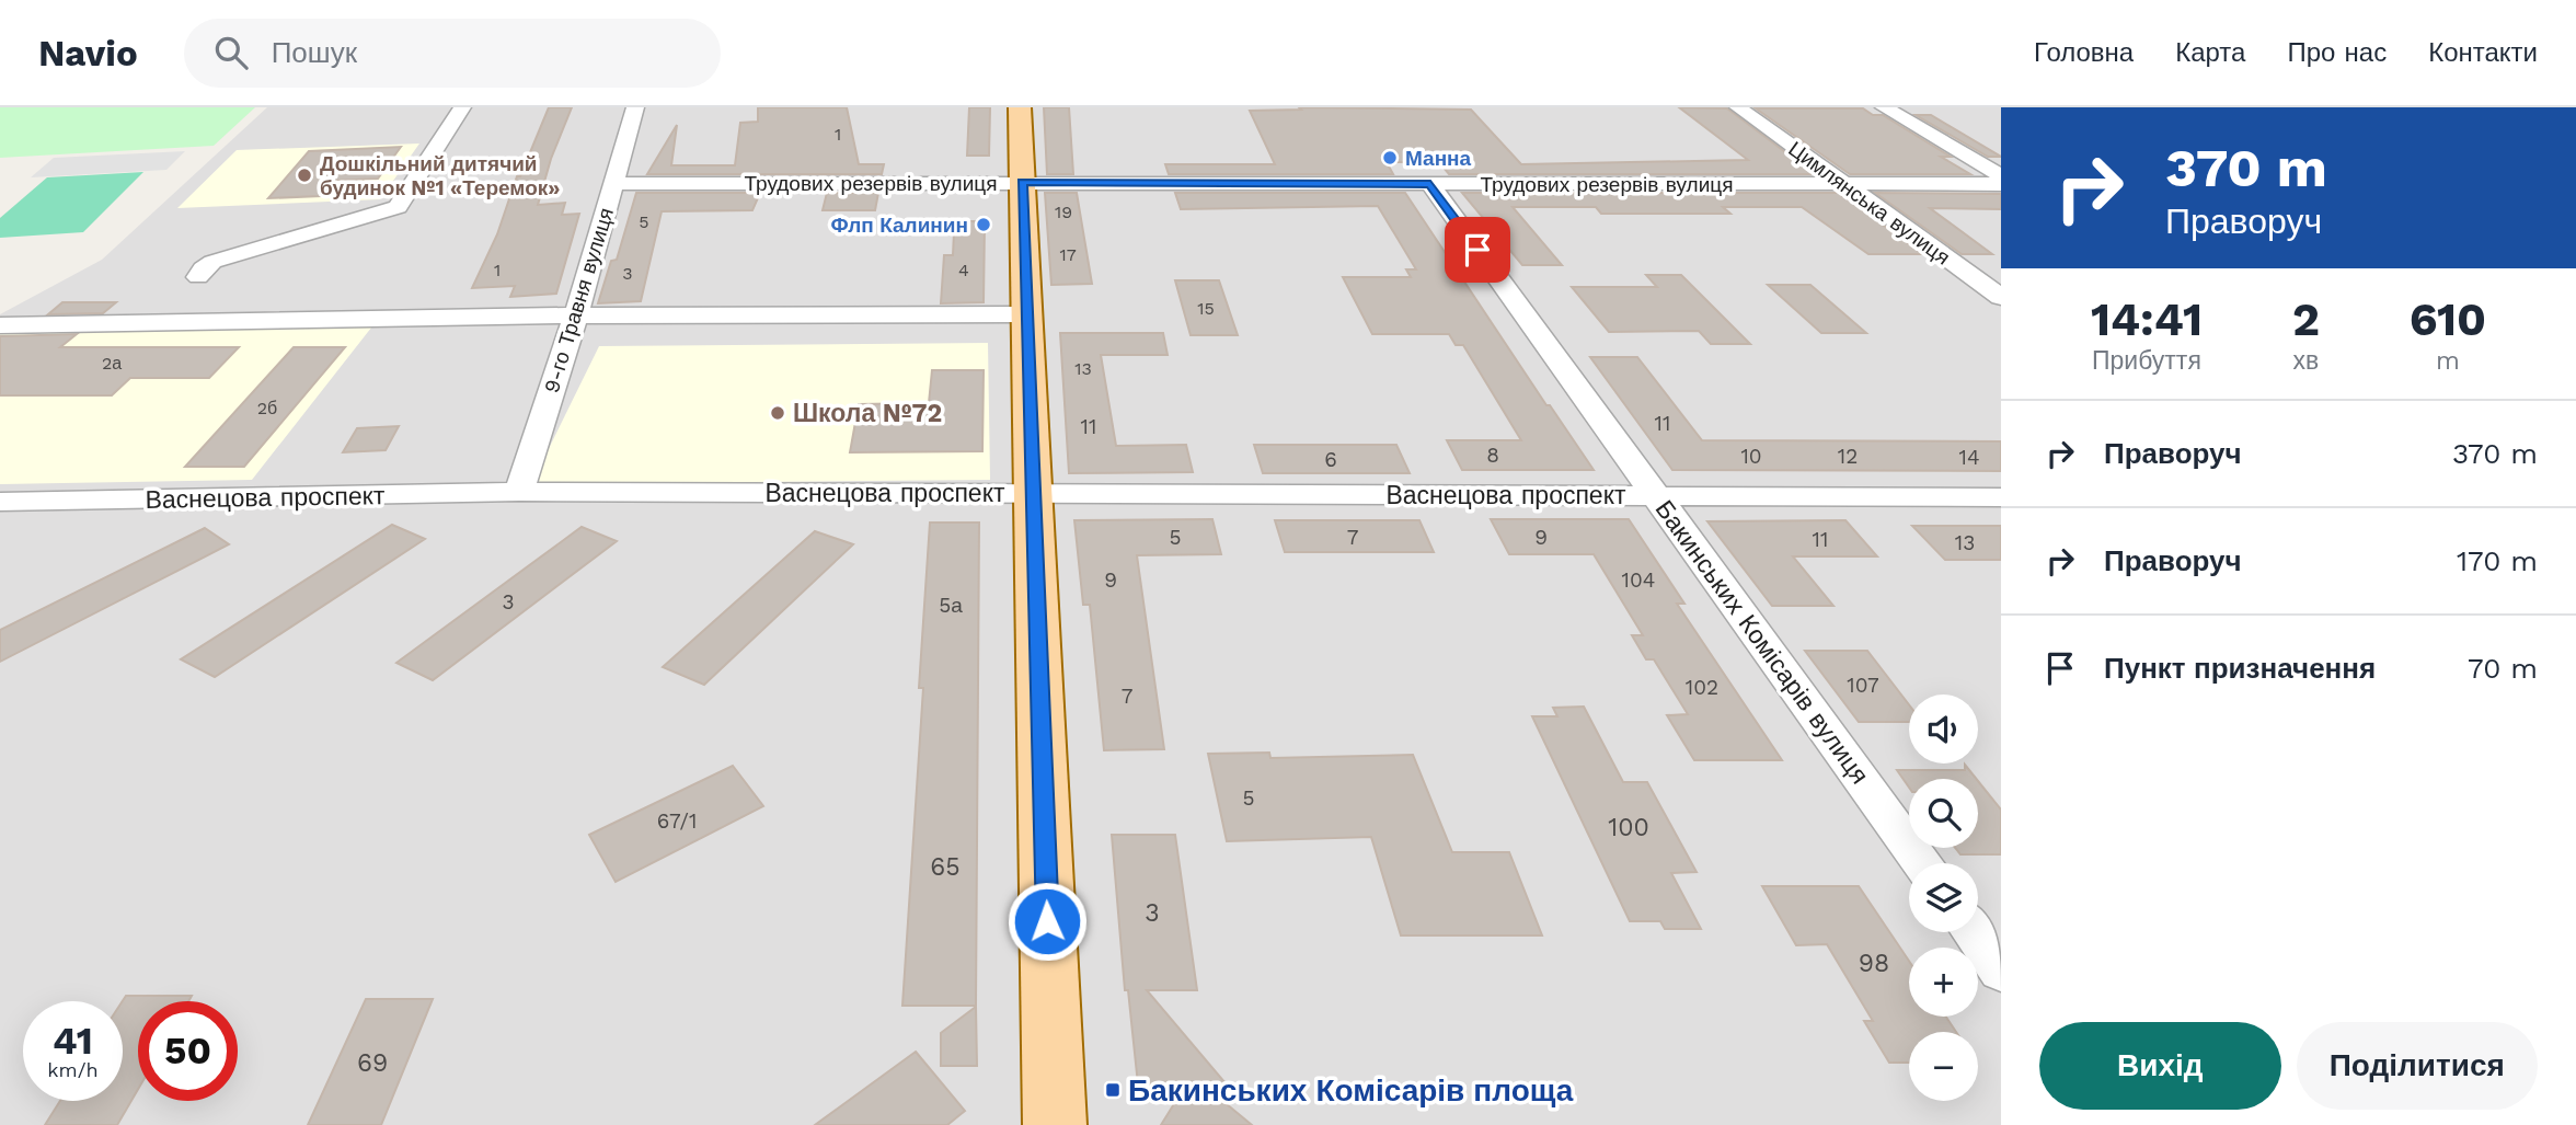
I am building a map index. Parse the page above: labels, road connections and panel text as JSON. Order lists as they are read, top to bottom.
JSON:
{
  "streets": {
    "street": [
      "Трудових резервів вулиця",
      "Цимлянська вулиця",
      "9-го Травня вулиця",
      "Васнецова проспект",
      "Бакинських Комісарів вулиця"
    ]
  },
  "crossings": [
    ["Трудових резервів вулиця", "Цимлянська вулиця"],
    ["Трудових резервів вулиця", "9-го Травня вулиця"],
    ["Трудових резервів вулиця", "Бакинських Комісарів вулиця"],
    ["9-го Травня вулиця", "Васнецова проспект"],
    ["Васнецова проспект", "Бакинських Комісарів вулиця"]
  ],
  "places": {
    "other": [
      "Манна",
      "Дошкільний дитячий будинок №1 «Теремок»",
      "Флп Калинин",
      "Школа №72"
    ],
    "transit": ["Бакинських Комісарів площа"]
  },
  "house_numbers": [
    "1",
    "19",
    "5",
    "17",
    "1",
    "4",
    "3",
    "15",
    "2а",
    "13",
    "2б",
    "11",
    "11",
    "8",
    "10",
    "12",
    "14",
    "6",
    "5",
    "7",
    "9",
    "11",
    "13",
    "9",
    "104",
    "3",
    "5а",
    "107",
    "102",
    "7",
    "5",
    "67/1",
    "100",
    "65",
    "3",
    "98",
    "69"
  ],
  "page": {
    "header": "Navio",
    "search": "Пошук",
    "nav": [
      "Головна",
      "Карта",
      "Про нас",
      "Контакти"
    ],
    "turn": ["370 m", "Праворуч"],
    "eta": [
      "14:41",
      "Прибуття",
      "2",
      "хв",
      "610",
      "m"
    ],
    "list": [
      {
        "name": "Праворуч",
        "value": "370 m"
      },
      {
        "name": "Праворуч",
        "value": "170 m"
      },
      {
        "name": "Пункт призначення",
        "value": "70 m"
      }
    ],
    "map_buttons": ["+", "−"],
    "speed": "41 km/h",
    "limit": "50",
    "buttons": ["Вихід", "Поділитися"]
  }
}
